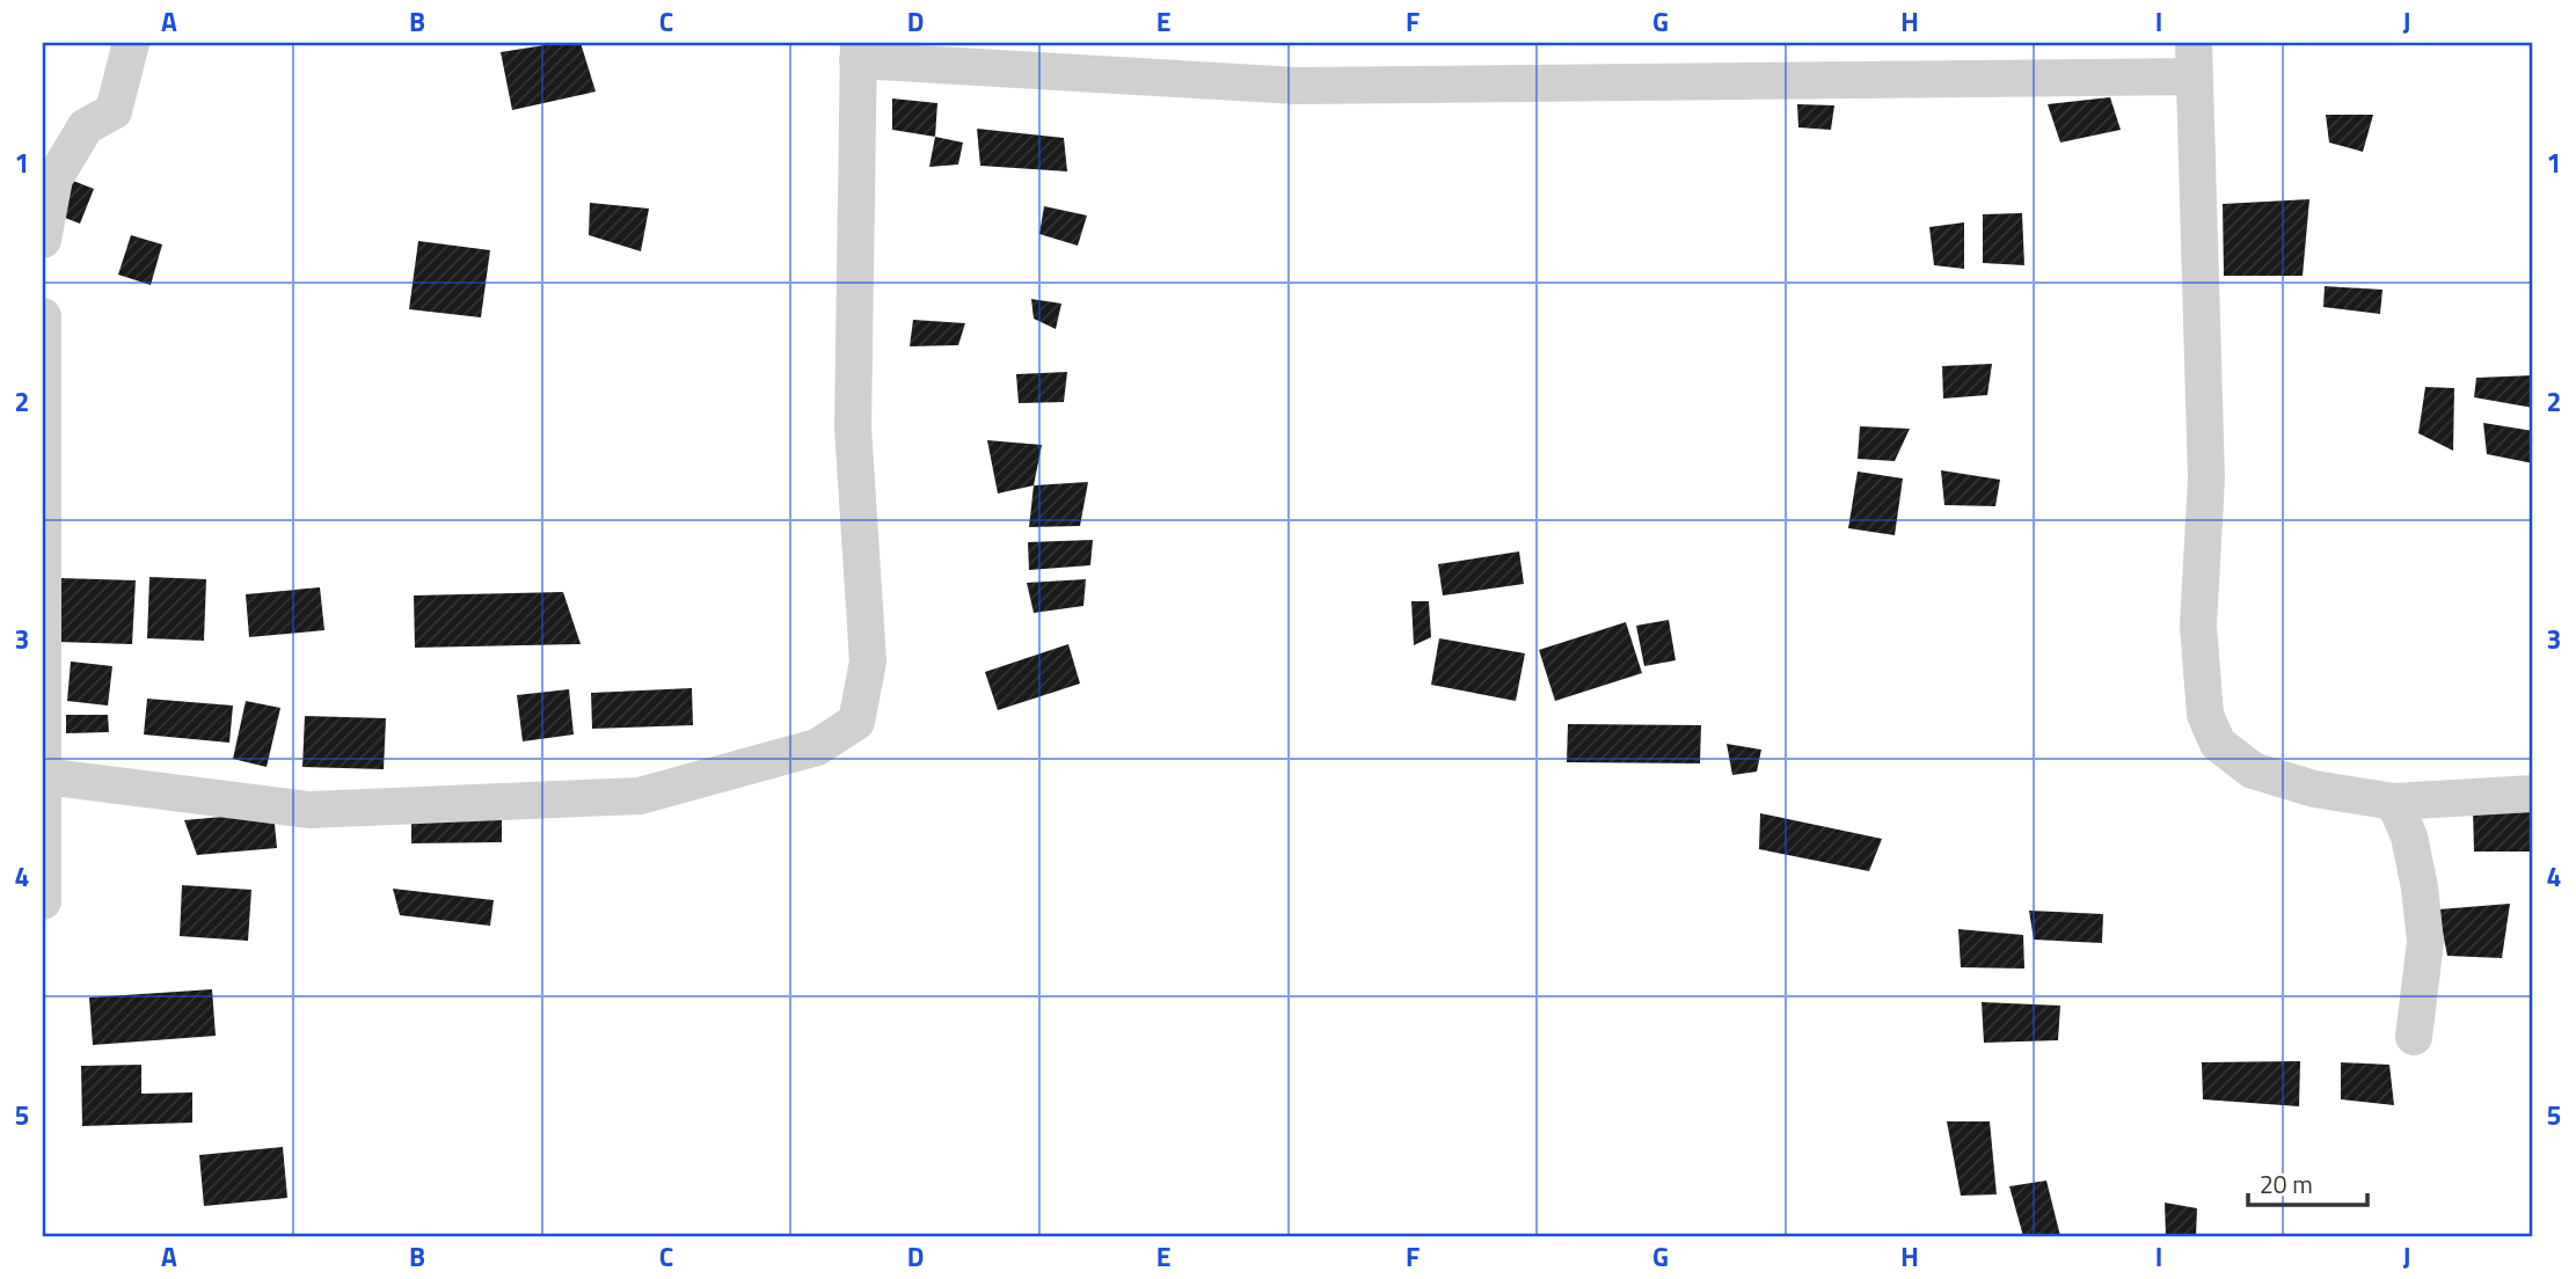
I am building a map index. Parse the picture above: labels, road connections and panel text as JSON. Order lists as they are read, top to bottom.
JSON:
{
  "scale_bar": "20 m",
  "grid": {
    "columns": [
      "A",
      "B",
      "C",
      "D",
      "E",
      "F",
      "G",
      "H",
      "I",
      "J"
    ],
    "rows": [
      "1",
      "2",
      "3",
      "4",
      "5"
    ]
  }
}
